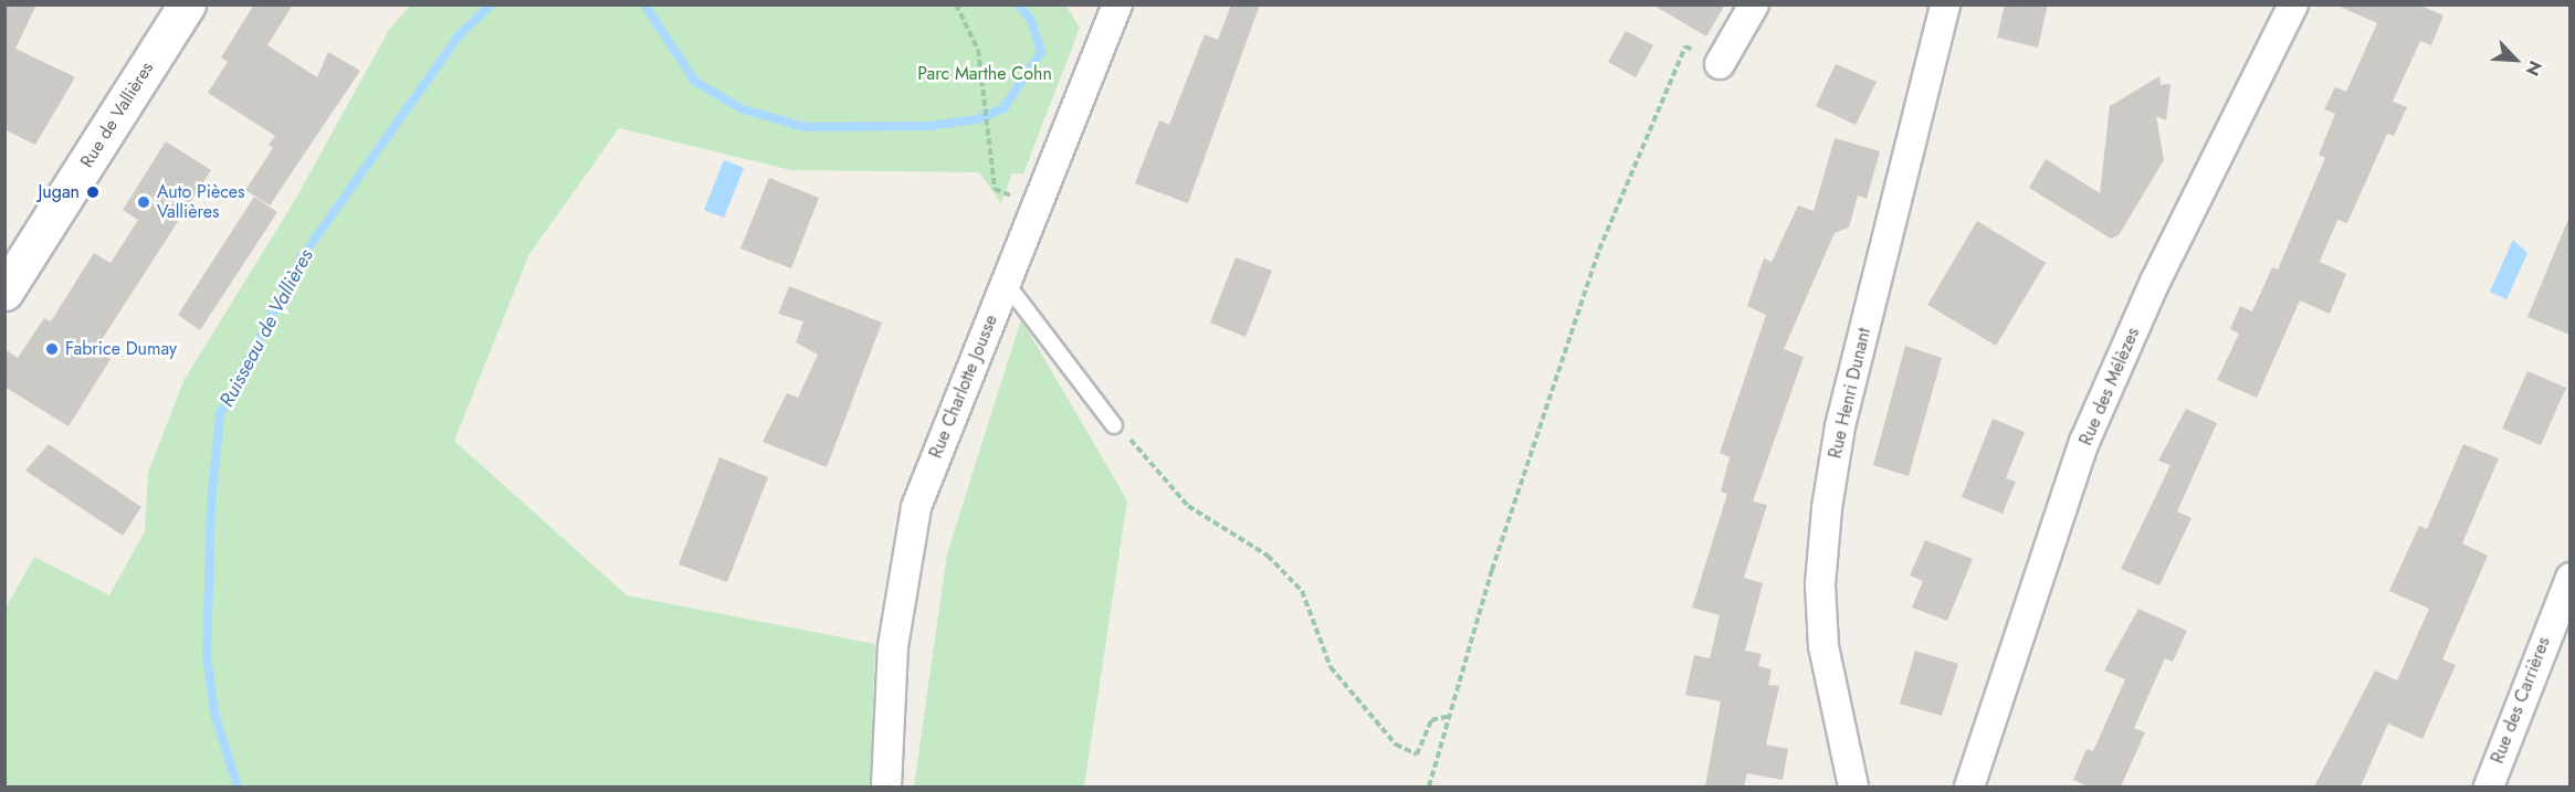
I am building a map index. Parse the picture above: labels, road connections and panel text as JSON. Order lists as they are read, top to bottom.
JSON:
{
  "streets": {
    "main road": ["Rue de Vallières"],
    "street": [
      "Rue Charlotte Jousse",
      "Rue des Mélèzes",
      "Rue Henri Dunant",
      "Rue des Carrières"
    ]
  },
  "water": ["Ruisseau de Vallières"],
  "parks": ["Parc Marthe Cohn"],
  "places": ["Jugan", "Auto Pièces Vallières", "Fabrice Dumay"],
  "north": "bottom right"
}
